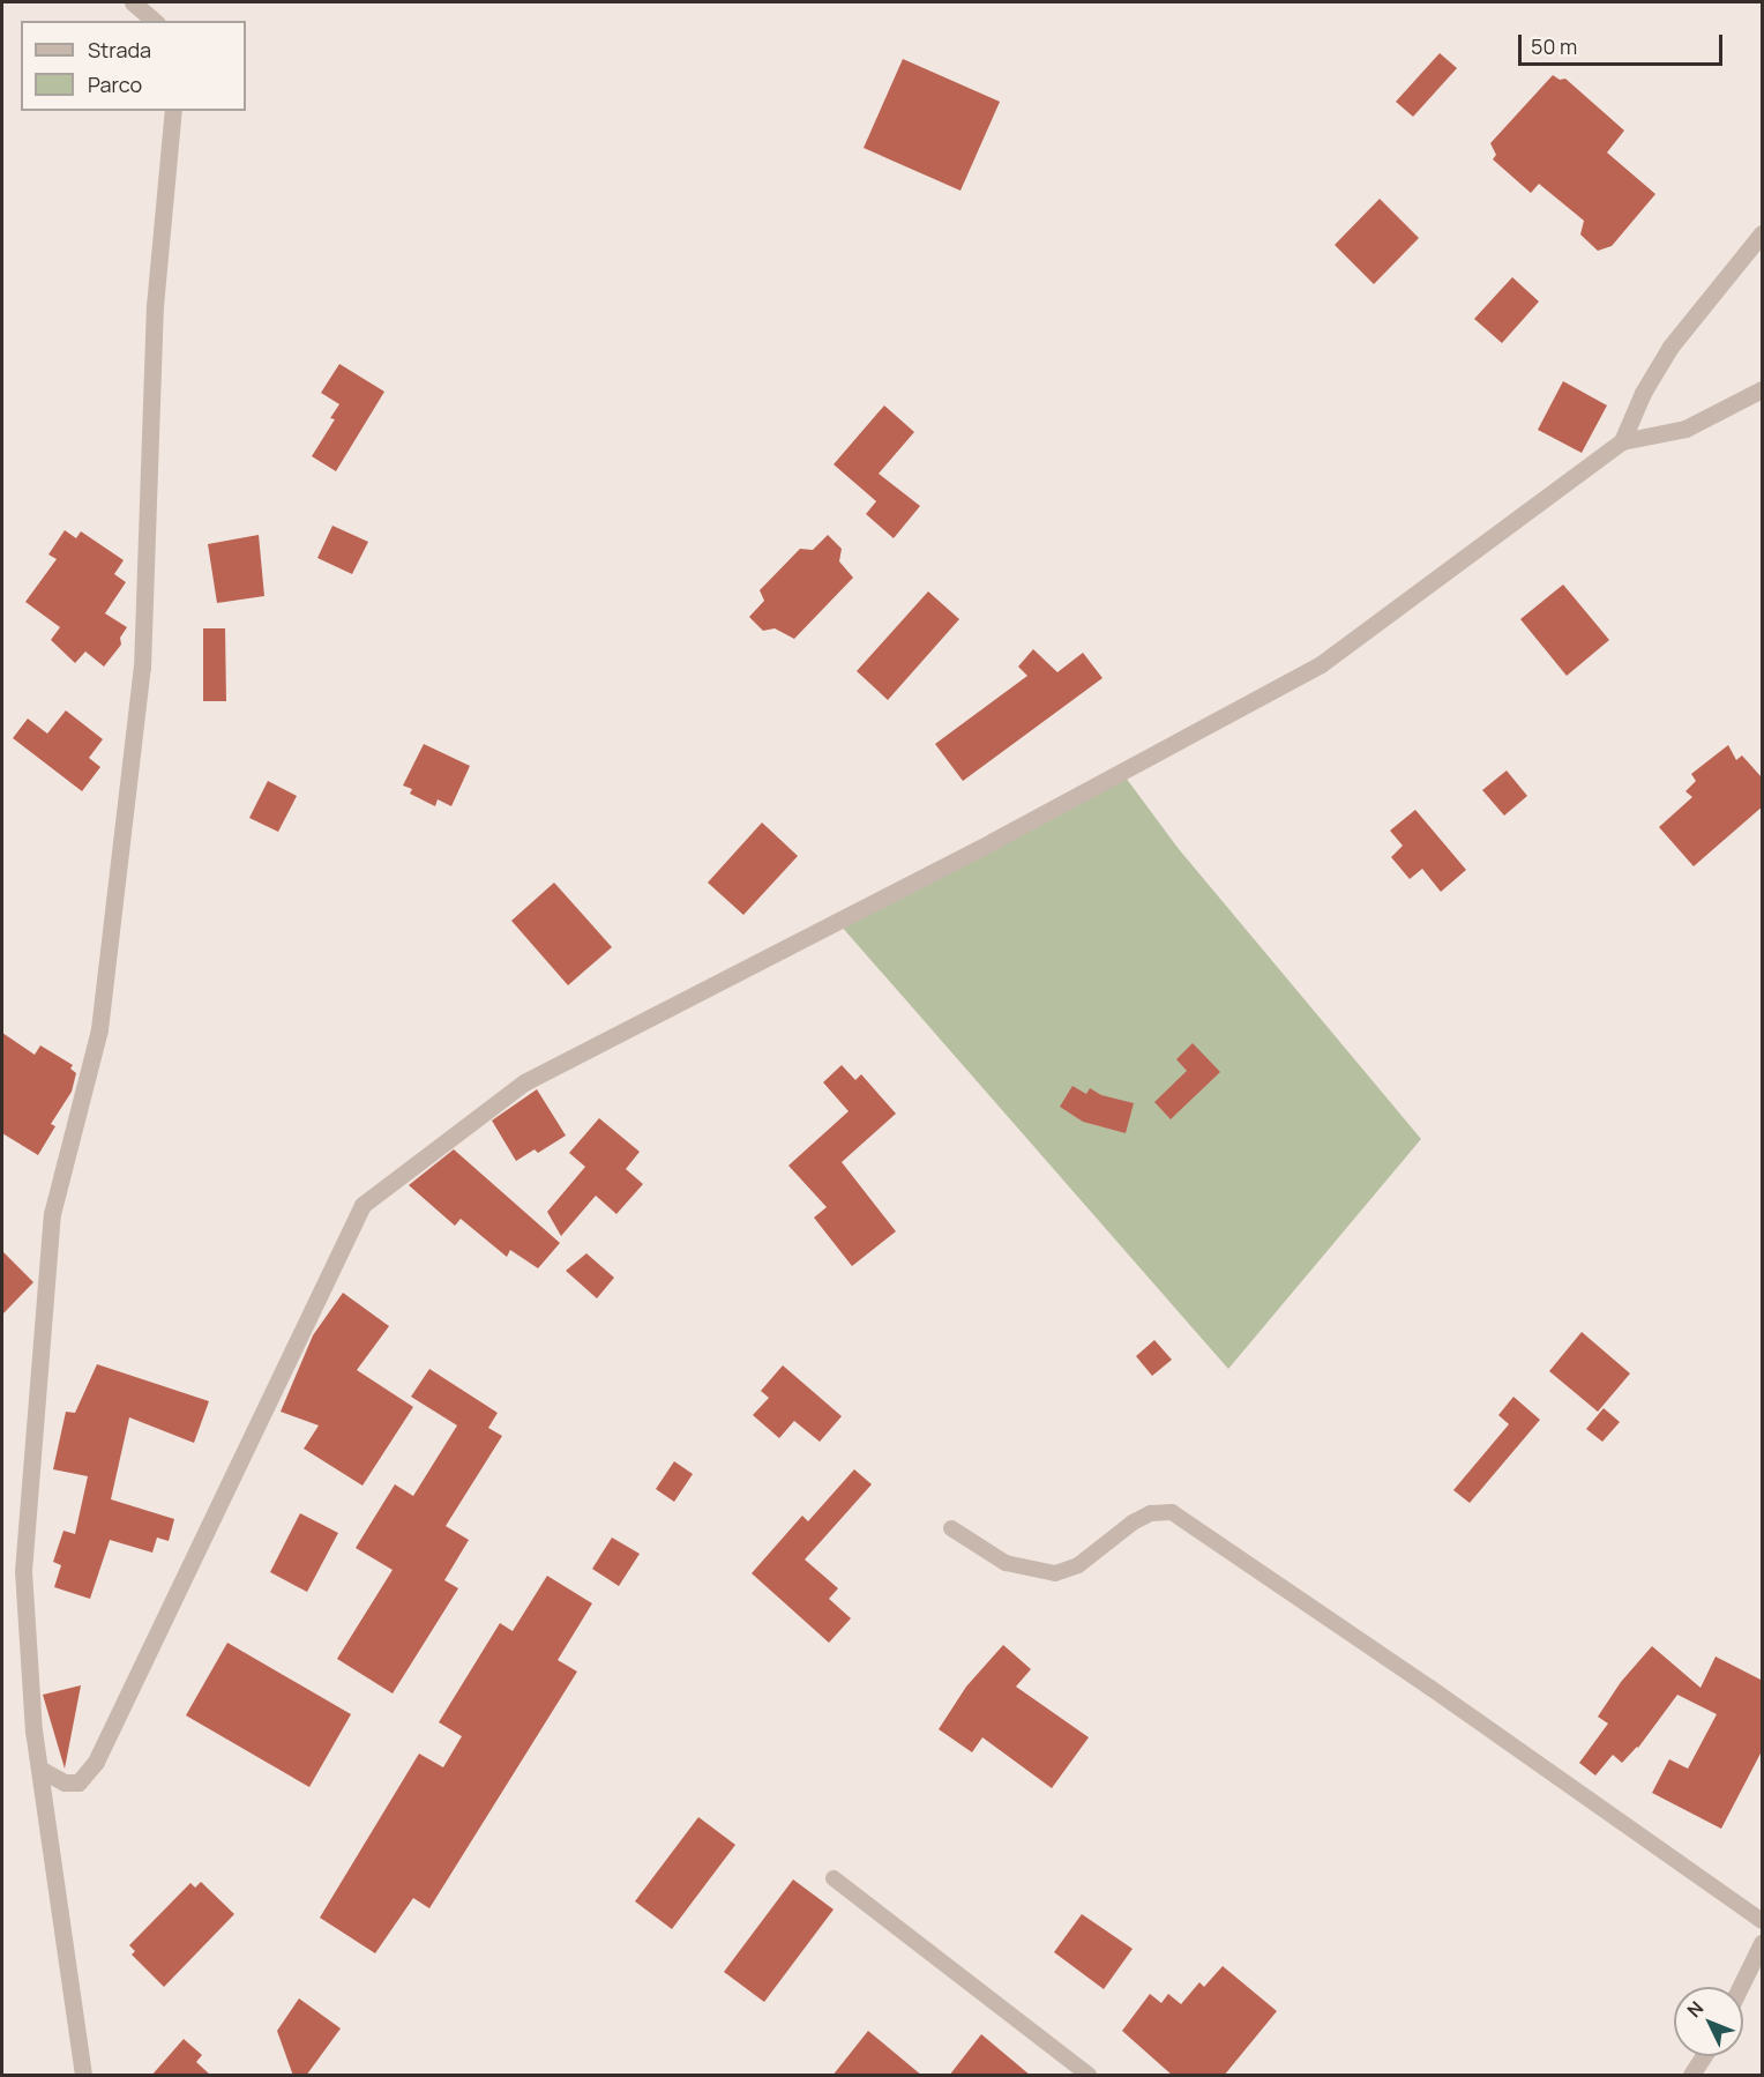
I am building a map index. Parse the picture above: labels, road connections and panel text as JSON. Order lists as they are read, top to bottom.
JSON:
{
  "legend": ["Strada", "Parco"],
  "scale_bar": "50 m",
  "north": "top left"
}
